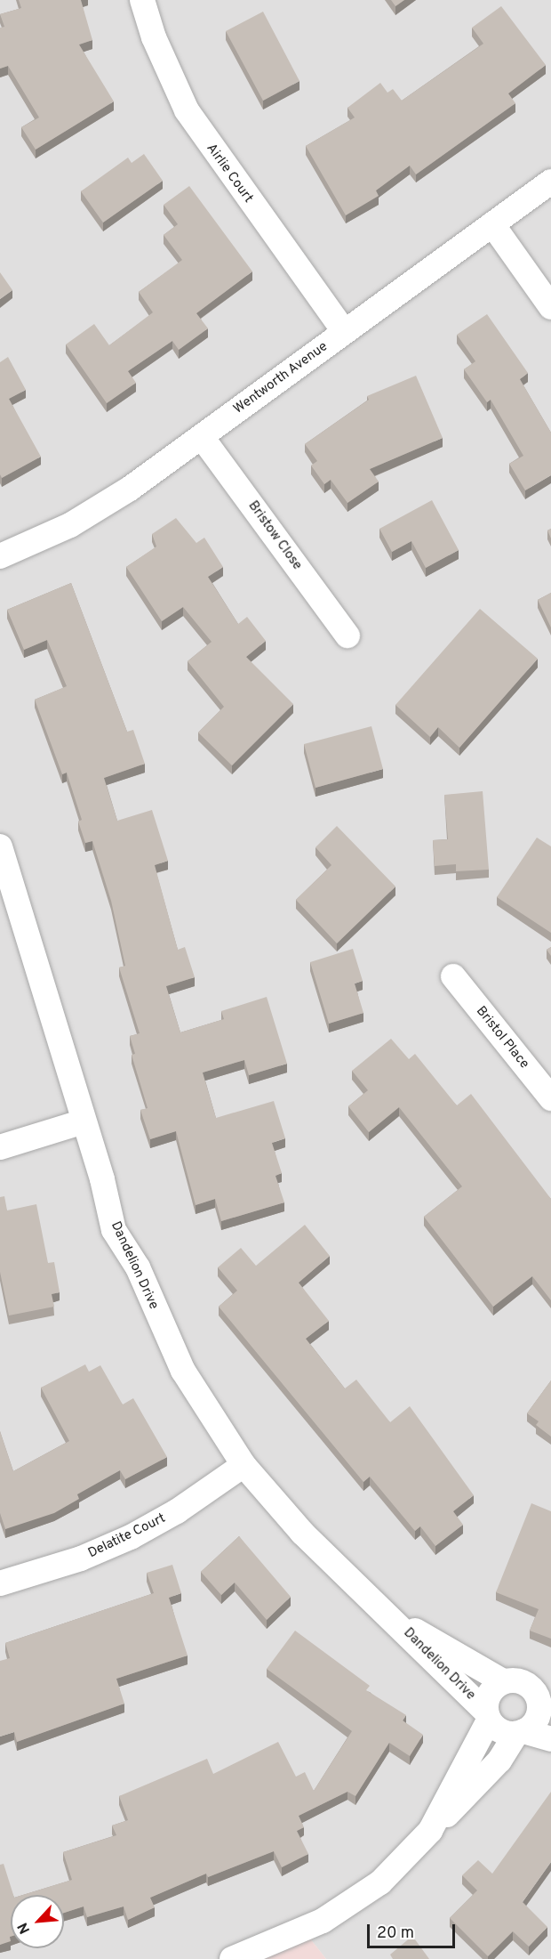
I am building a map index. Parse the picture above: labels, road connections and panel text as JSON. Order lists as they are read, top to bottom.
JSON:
{
  "streets": {
    "street": [
      "Airlie Court",
      "Wentworth Avenue",
      "Bristow Close",
      "Bristol Place",
      "Dandelion Drive",
      "Delatite Court"
    ]
  },
  "crossings": [
    ["Airlie Court", "Wentworth Avenue"],
    ["Wentworth Avenue", "Bristow Close"],
    ["Dandelion Drive", "Delatite Court"]
  ],
  "scale_bar": "20 m",
  "north": "bottom left"
}
